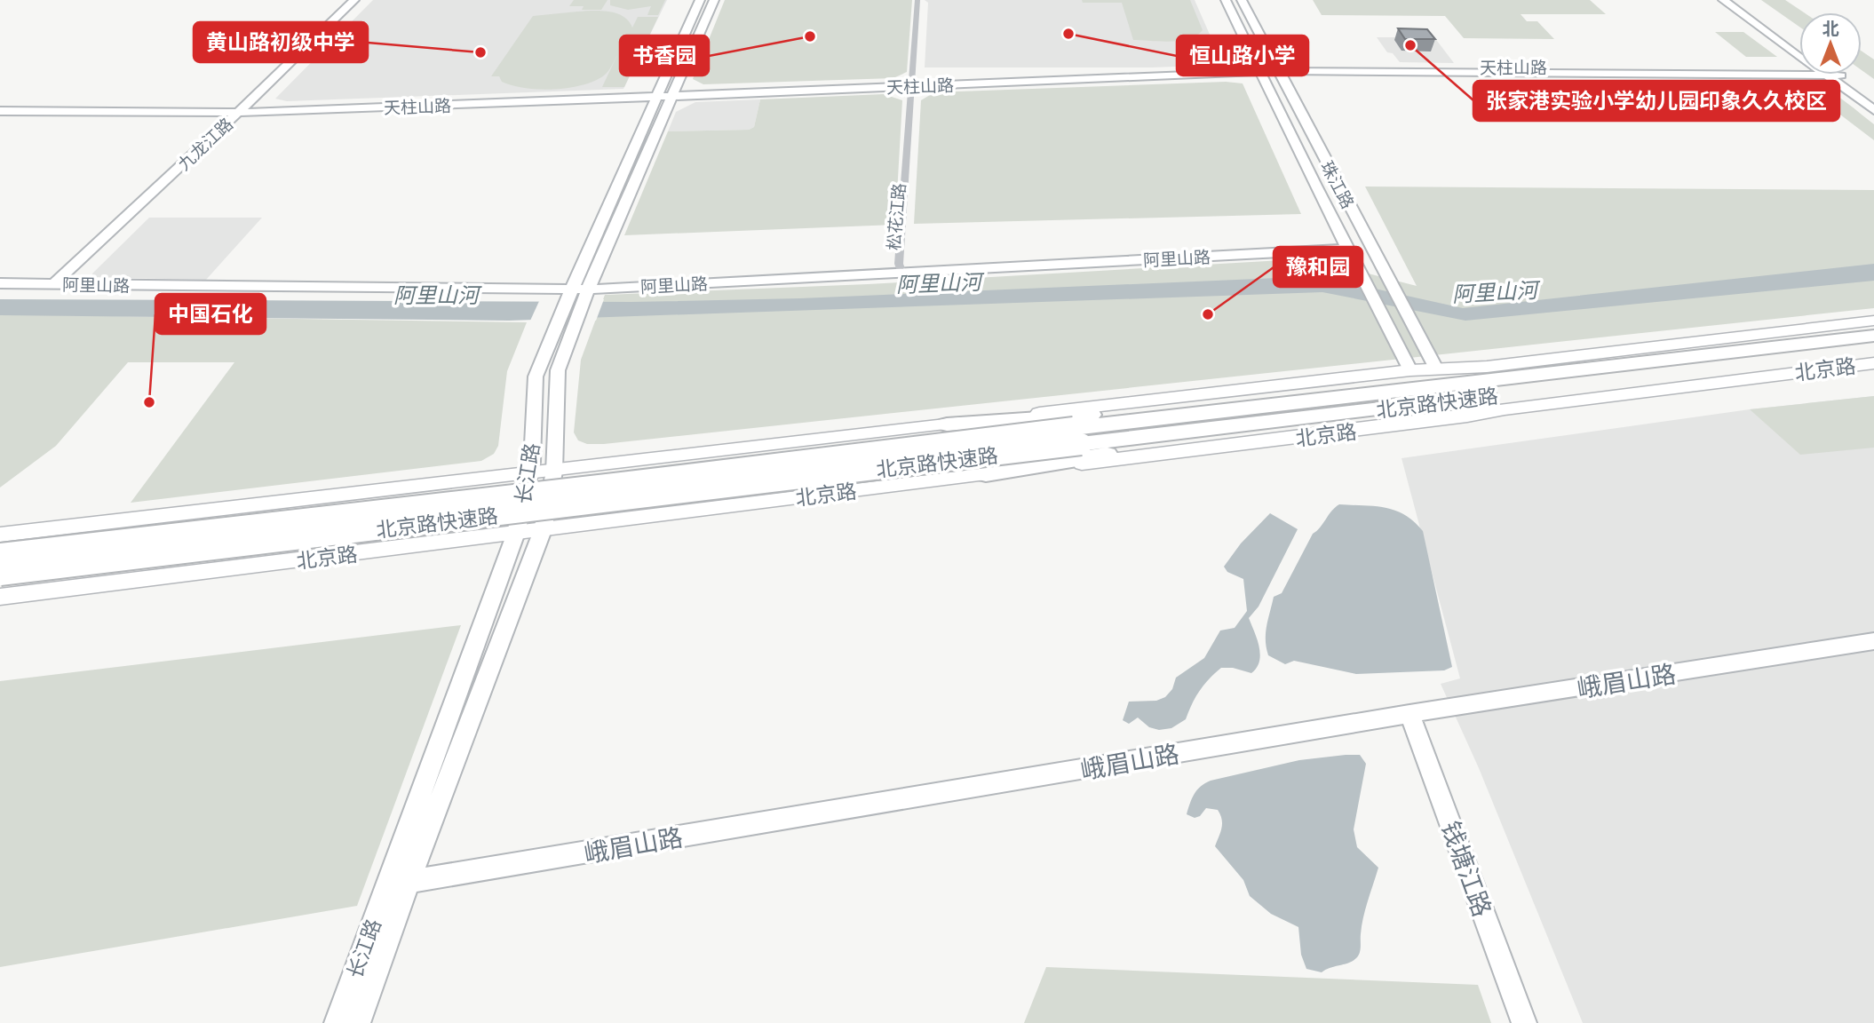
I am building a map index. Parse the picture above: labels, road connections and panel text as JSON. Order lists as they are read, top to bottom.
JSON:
{
  "streets": {
    "highway": ["北京路快速路"],
    "main road": ["北京路"],
    "street": [
      "天柱山路",
      "九龙江路",
      "珠江路",
      "松花江路",
      "阿里山路",
      "长江路",
      "峨眉山路",
      "钱塘江路"
    ]
  },
  "crossings": [
    ["天柱山路", "九龙江路"],
    ["天柱山路", "珠江路"],
    ["天柱山路", "松花江路"],
    ["天柱山路", "长江路"],
    ["九龙江路", "阿里山路"],
    ["珠江路", "阿里山路"],
    ["珠江路", "北京路"],
    ["松花江路", "阿里山路"],
    ["阿里山路", "长江路"],
    ["北京路", "长江路"],
    ["长江路", "峨眉山路"],
    ["峨眉山路", "钱塘江路"]
  ],
  "water": ["阿里山河"],
  "places": [
    "恒山路小学",
    "书香园",
    "张家港实验小学幼儿园印象久久校区",
    "黄山路初级中学",
    "豫和园",
    "中国石化"
  ],
  "north": "top"
}
